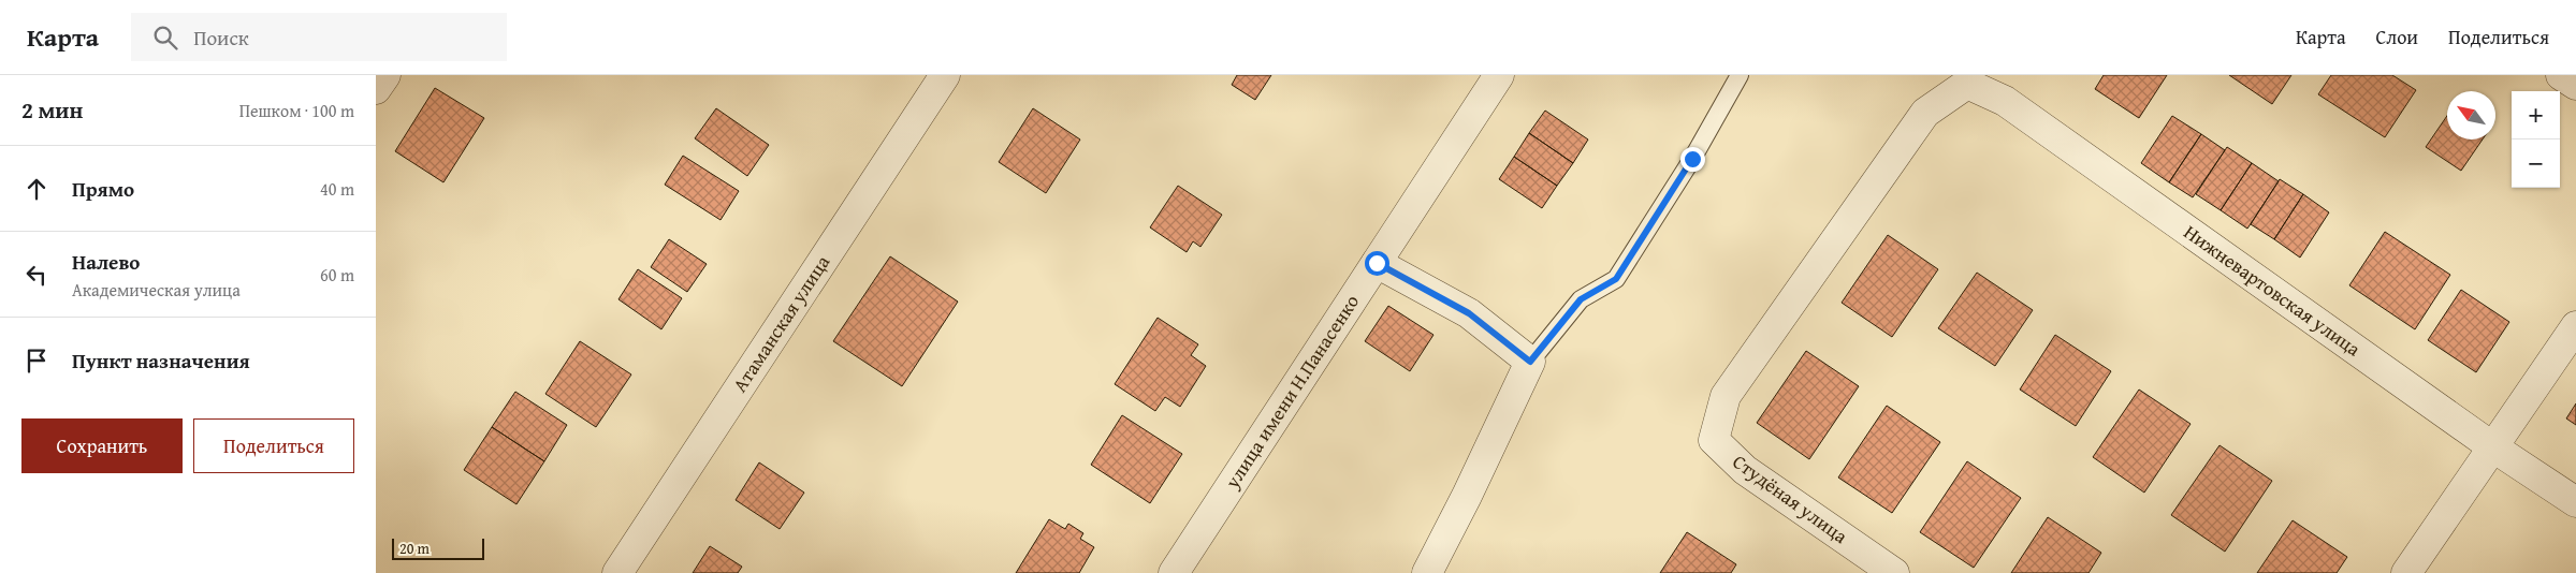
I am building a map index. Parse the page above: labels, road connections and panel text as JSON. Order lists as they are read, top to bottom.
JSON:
{
  "streets": {
    "street": [
      "Нижневартовская улица",
      "Атаманская улица",
      "улица имени Н.Панасенко",
      "Студёная улица"
    ]
  },
  "crossings": [
    ["Нижневартовская улица", "Студёная улица"]
  ],
  "scale_bar": "20 m",
  "north": "top left",
  "page": {
    "header": "Карта",
    "search": "Поиск",
    "nav": ["Карта", "Слои", "Поделиться"],
    "heading": ["2 мин", "Пешком · 100 m"],
    "map_buttons": ["+", "−"],
    "list": [
      ["Прямо", "40 m"],
      ["Налево", "Академическая улица", "60 m"],
      "Пункт назначения"
    ],
    "buttons": ["Сохранить", "Поделиться"],
    "scale": "20 m"
  }
}
